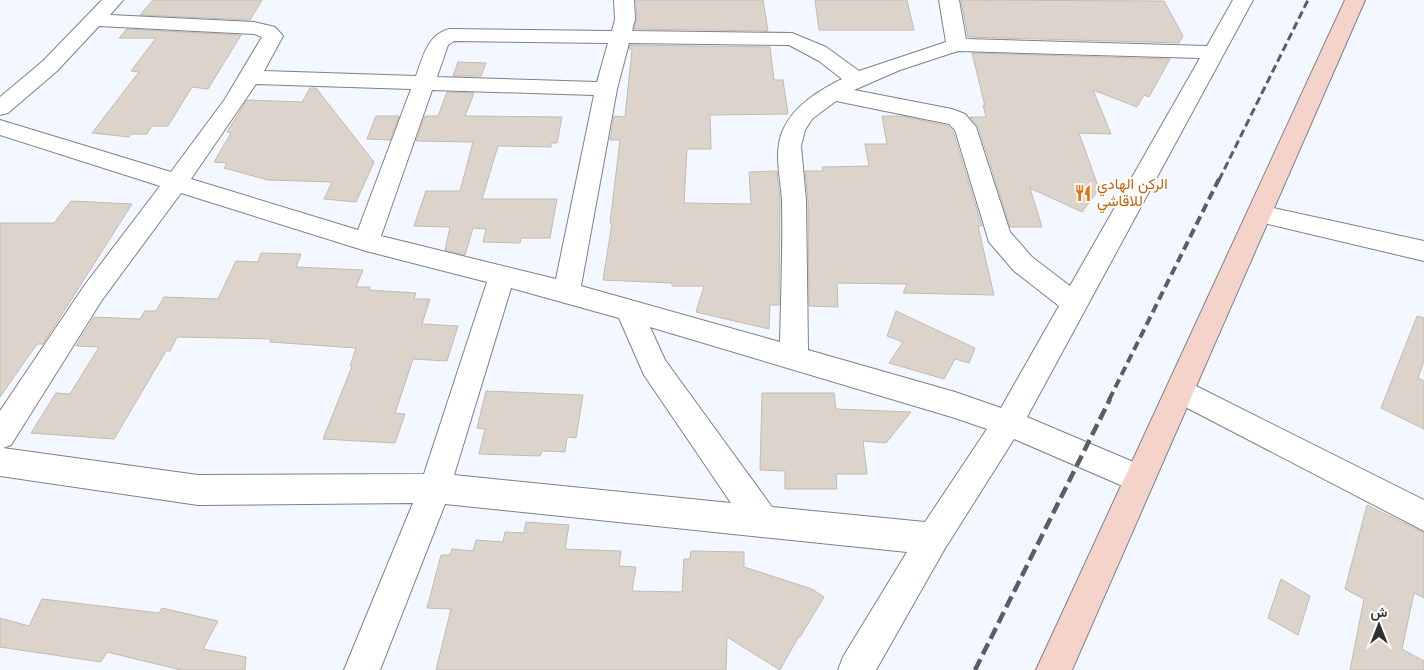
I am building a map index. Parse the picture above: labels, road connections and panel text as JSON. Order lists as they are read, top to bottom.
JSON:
{
  "places": {
    "restaurant": ["الركن الهادي للاقاشي"]
  },
  "north": "top"
}
